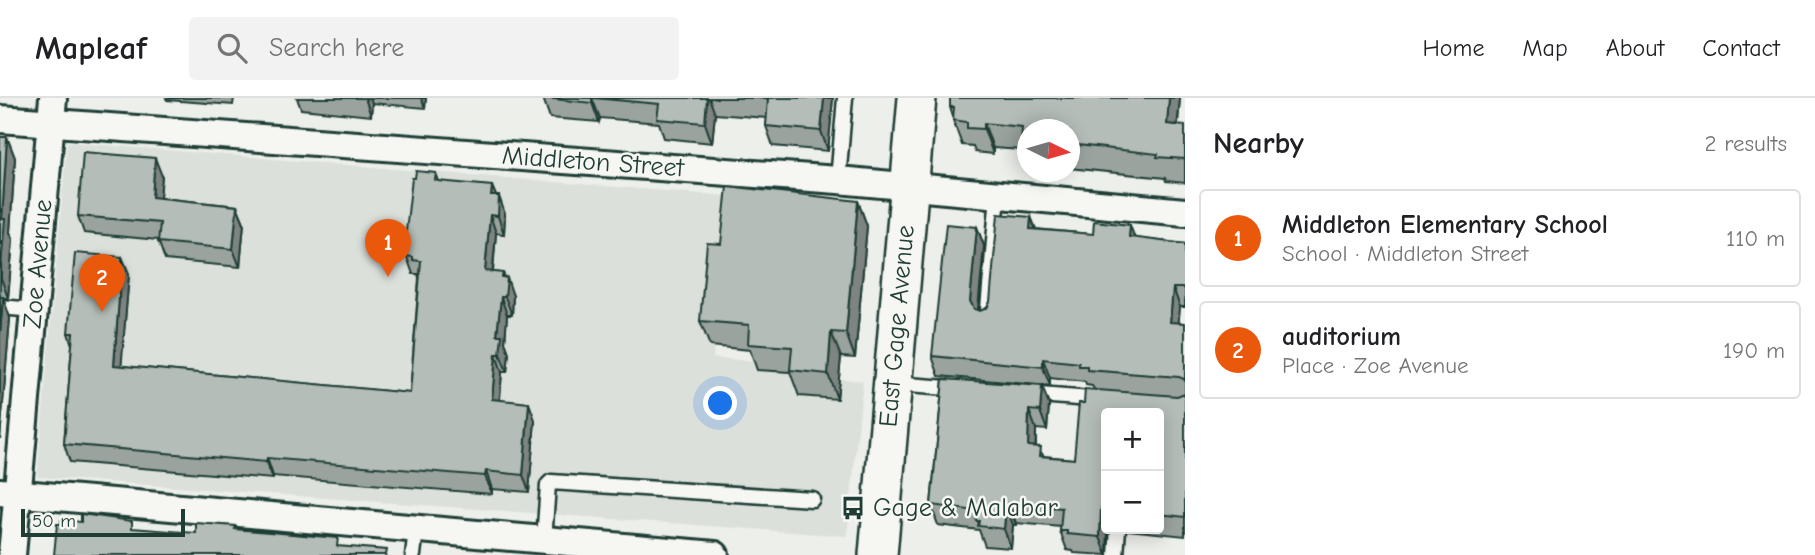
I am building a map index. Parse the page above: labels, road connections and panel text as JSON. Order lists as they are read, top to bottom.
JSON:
{
  "streets": {
    "main road": ["East Gage Avenue"],
    "street": ["Middleton Street", "Zoe Avenue"]
  },
  "crossings": [
    ["Middleton Street", "Zoe Avenue"],
    ["Middleton Street", "East Gage Avenue"]
  ],
  "places": {
    "bus stop": ["Gage & Malabar"]
  },
  "scale_bar": "50 m",
  "north": "right",
  "page": {
    "header": "Mapleaf",
    "search": "Search here",
    "nav": [
      "Home",
      "Map",
      "About",
      "Contact"
    ],
    "heading": ["Nearby", "2 results"],
    "list": [
      {
        "mark": "1",
        "name": "Middleton Elementary School",
        "note": "School · Middleton Street",
        "value": "110 m"
      },
      {
        "mark": "2",
        "name": "auditorium",
        "note": "Place · Zoe Avenue",
        "value": "190 m"
      }
    ],
    "pins": ["1", "2"],
    "map_buttons": ["+", "−"],
    "scale": "50 m"
  }
}
